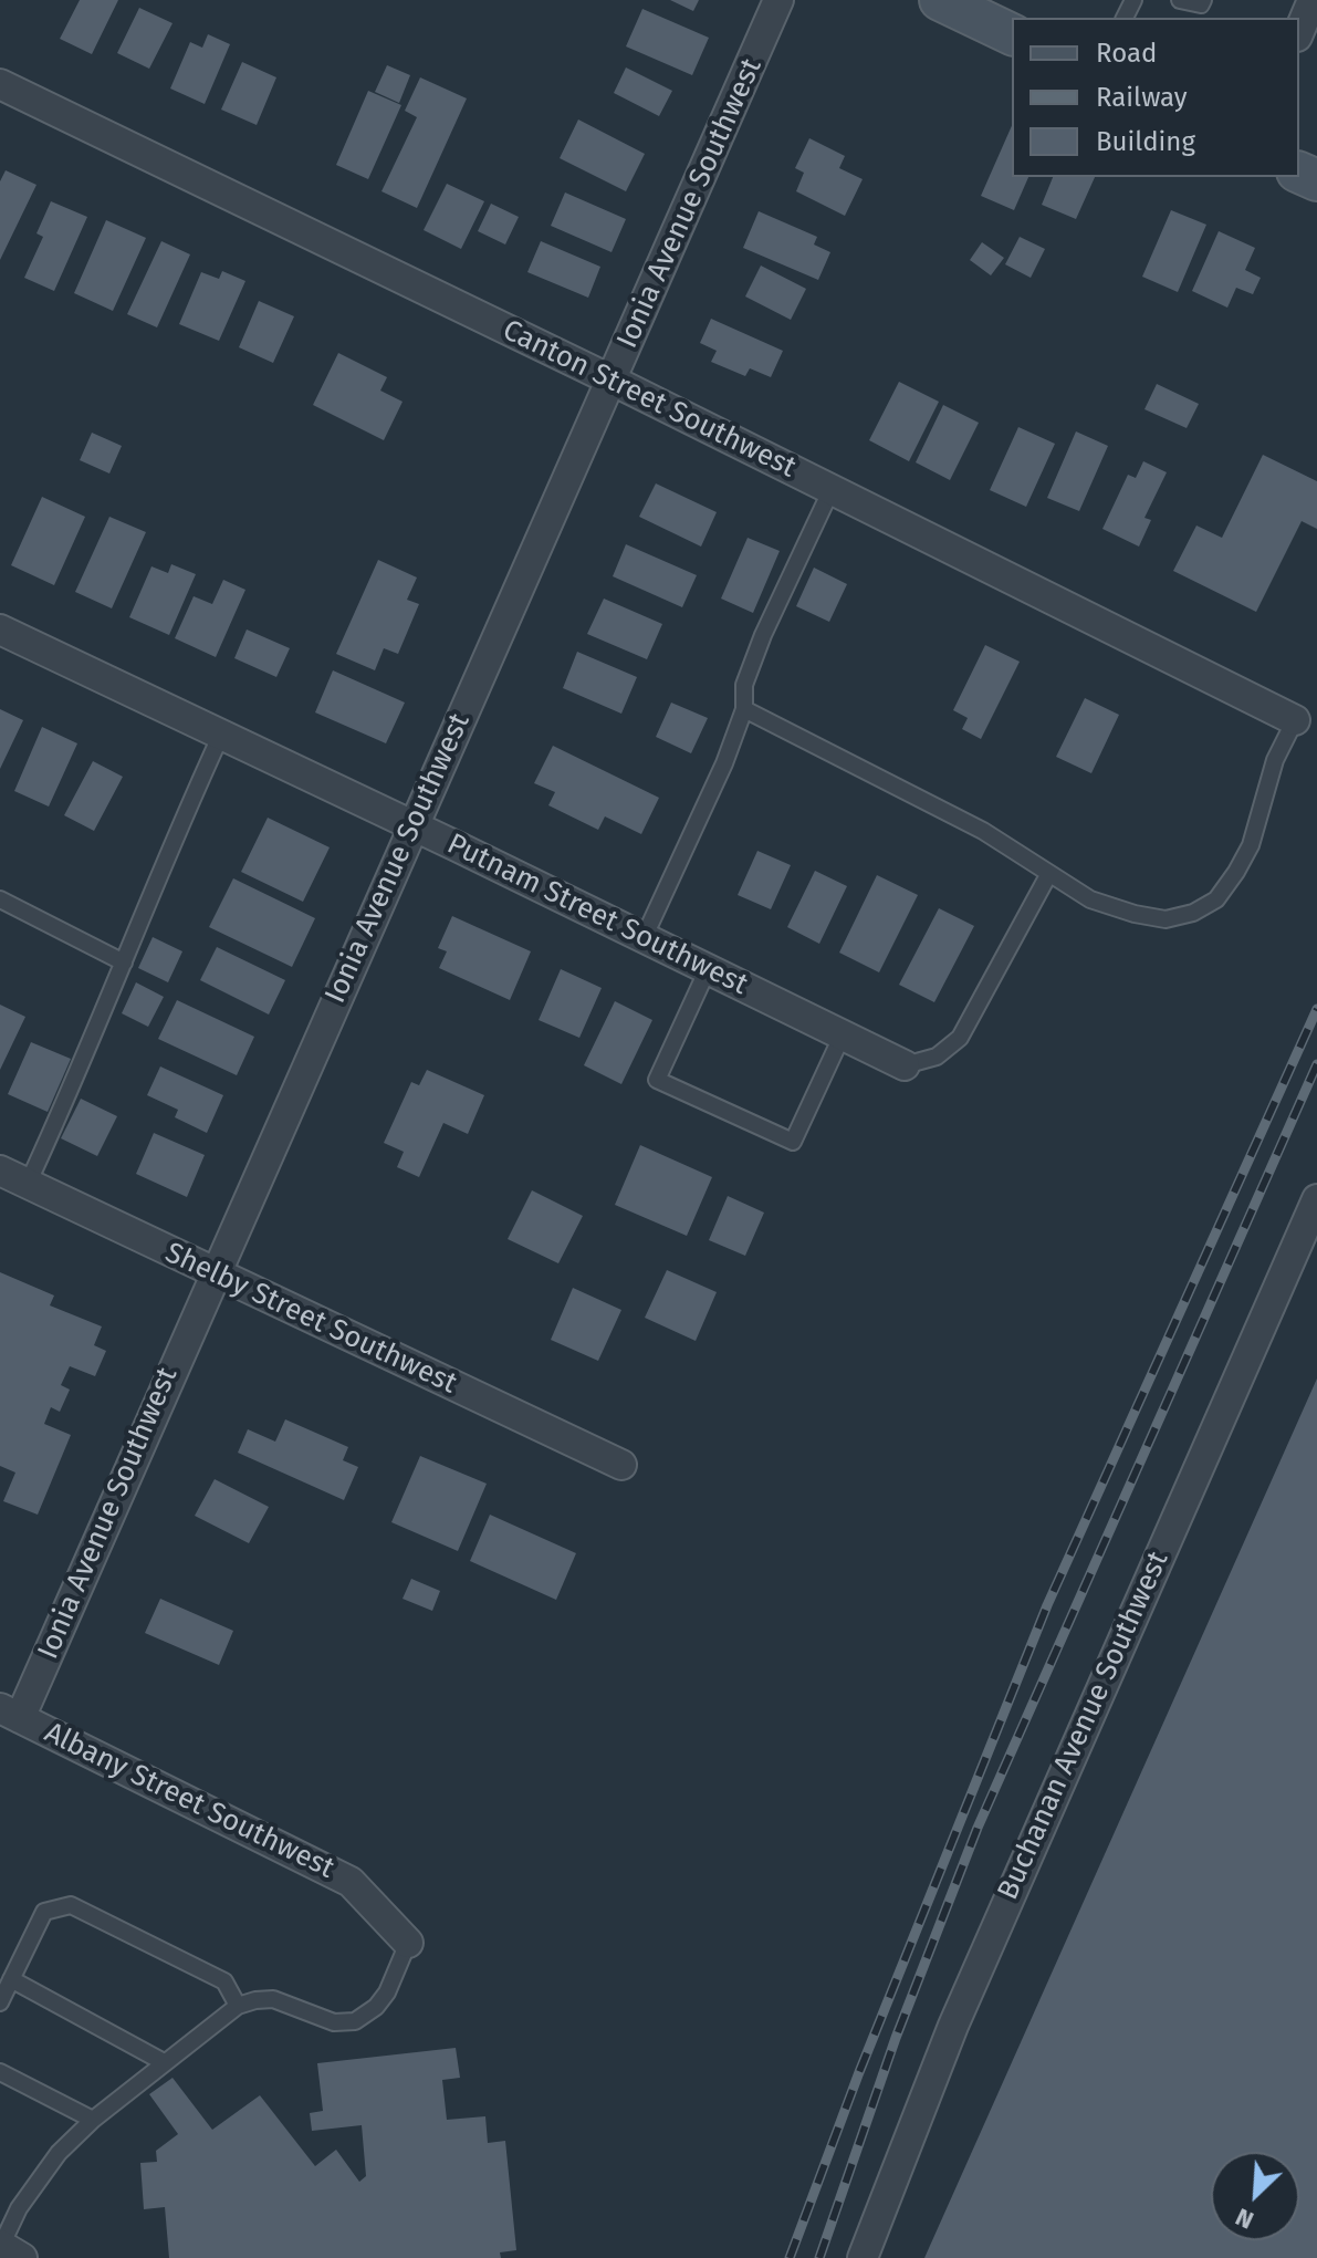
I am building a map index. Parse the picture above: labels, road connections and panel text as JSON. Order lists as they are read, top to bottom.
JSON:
{
  "streets": {
    "street": [
      "Ionia Avenue Southwest",
      "Canton Street Southwest",
      "Putnam Street Southwest",
      "Shelby Street Southwest",
      "Buchanan Avenue Southwest",
      "Albany Street Southwest"
    ]
  },
  "crossings": [
    ["Ionia Avenue Southwest", "Canton Street Southwest"],
    ["Ionia Avenue Southwest", "Putnam Street Southwest"],
    ["Ionia Avenue Southwest", "Shelby Street Southwest"],
    ["Ionia Avenue Southwest", "Albany Street Southwest"]
  ],
  "legend": ["Road", "Railway", "Building"],
  "north": "bottom left"
}
